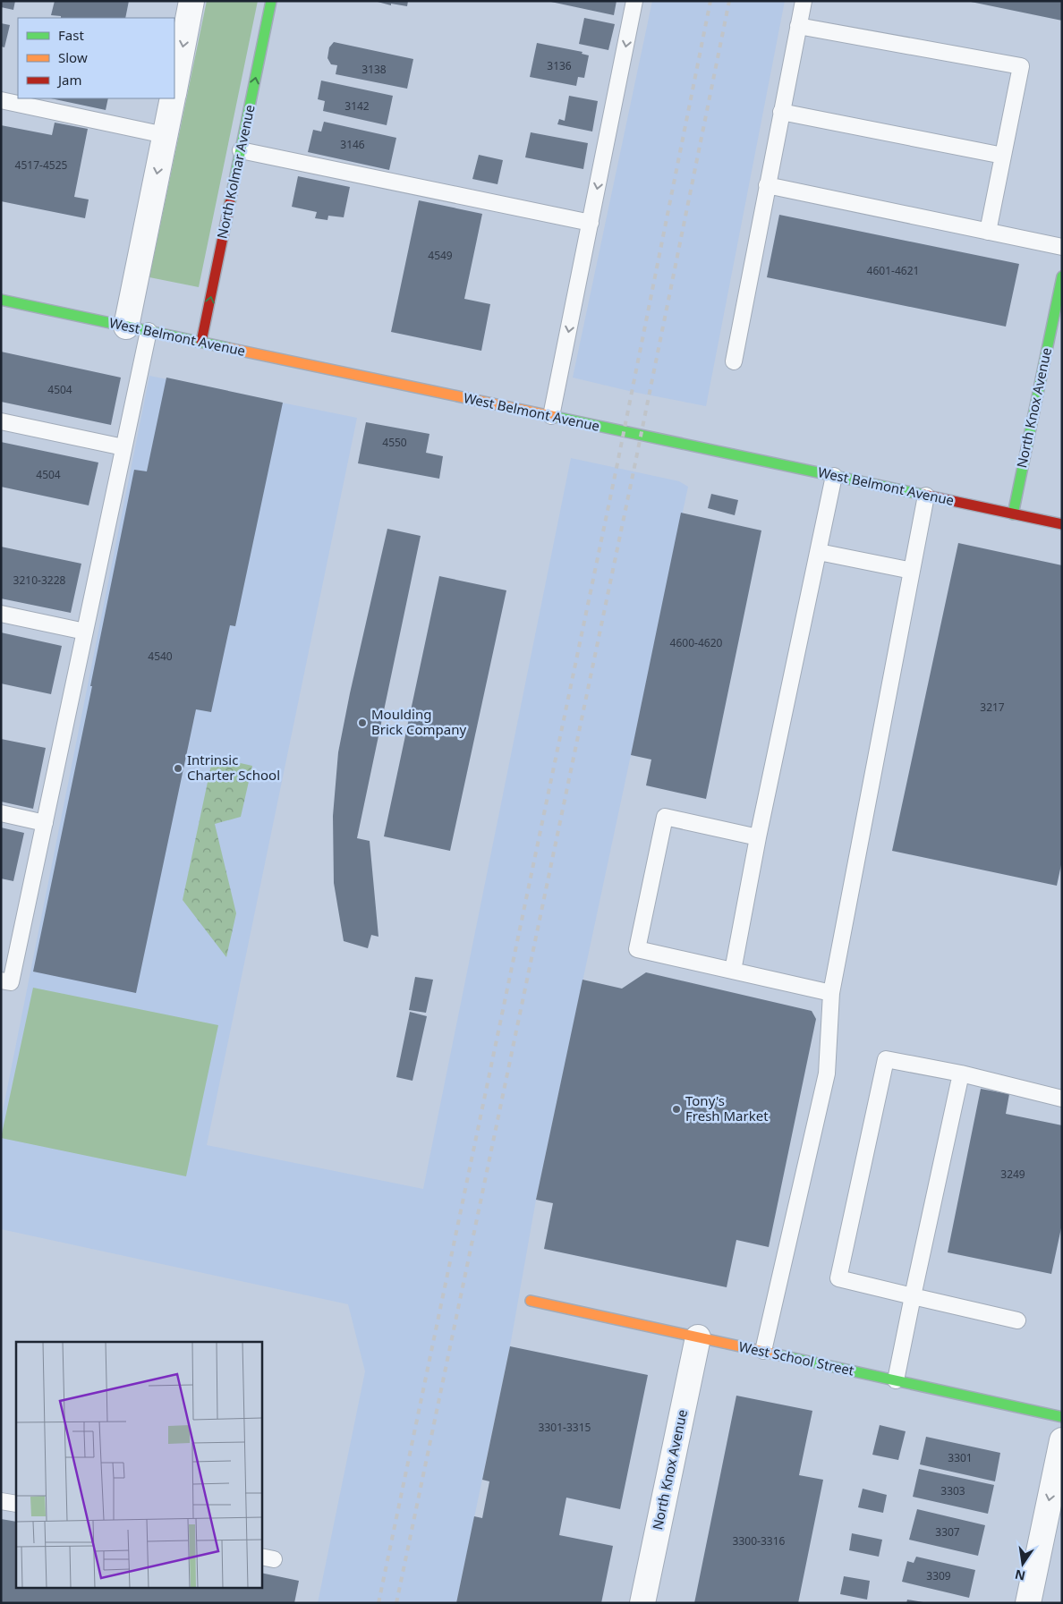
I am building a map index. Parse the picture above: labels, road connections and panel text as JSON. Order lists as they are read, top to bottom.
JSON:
{
  "streets": {
    "street": [
      "North Kolmar Avenue",
      "West Belmont Avenue",
      "North Knox Avenue",
      "West School Street"
    ]
  },
  "crossings": [
    ["North Kolmar Avenue", "West Belmont Avenue"],
    ["West Belmont Avenue", "North Knox Avenue"],
    ["North Knox Avenue", "West School Street"]
  ],
  "places": ["Moulding Brick Company", "Intrinsic Charter School", "Tony's Fresh Market"],
  "house_numbers": [
    "3136",
    "3138",
    "3142",
    "3146",
    "4517-4525",
    "4549",
    "4601-4621",
    "4504",
    "4550",
    "4504",
    "3210-3228",
    "4600-4620",
    "4540",
    "3217",
    "3249",
    "3301-3315",
    "3301",
    "3303",
    "3307",
    "3300-3316",
    "3309"
  ],
  "legend": ["Fast", "Slow", "Jam"],
  "north": "bottom"
}
